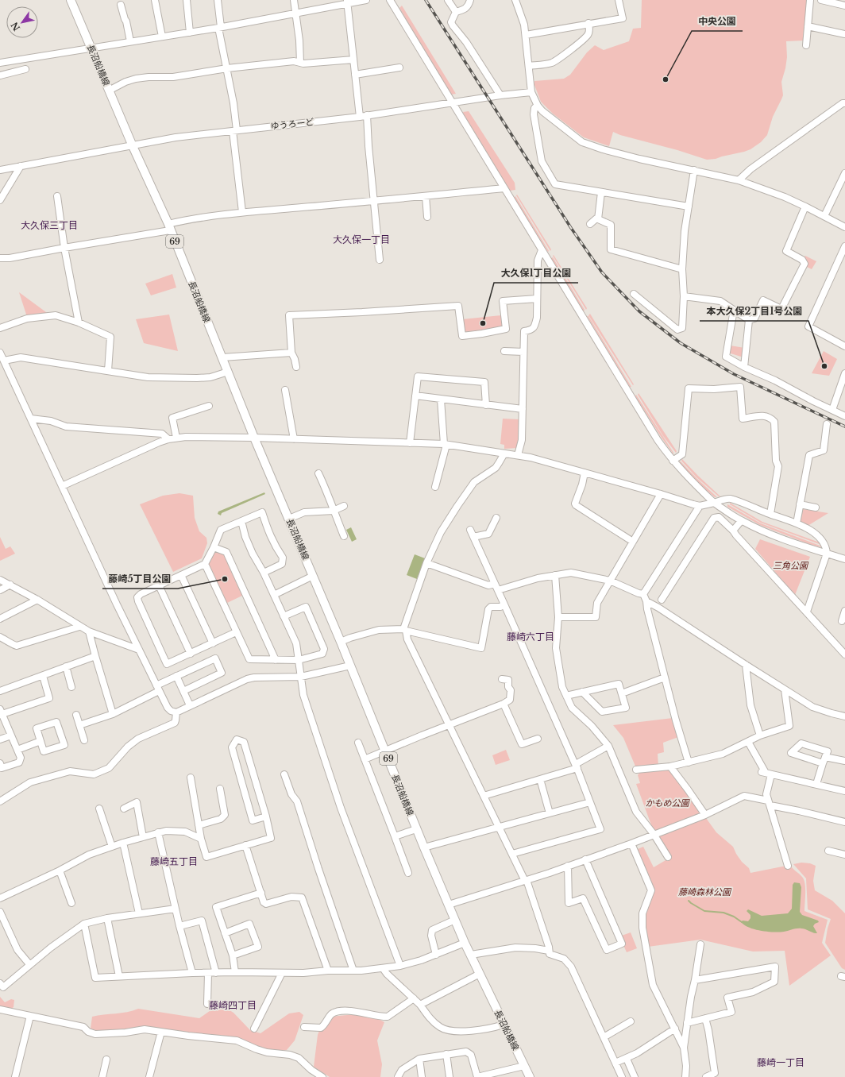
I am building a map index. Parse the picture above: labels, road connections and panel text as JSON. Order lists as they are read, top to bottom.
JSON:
{
  "streets": {
    "main road": ["長沼船橋線", "69"],
    "street": ["ゆうろーど"]
  },
  "crossings": [
    ["長沼船橋線", "ゆうろーど"]
  ],
  "districts": [
    "大久保三丁目",
    "大久保一丁目",
    "藤崎六丁目",
    "藤崎五丁目",
    "藤崎四丁目",
    "藤崎一丁目"
  ],
  "parks": ["三角公園", "かもめ公園", "藤崎森林公園"],
  "places": [
    "中央公園",
    "大久保1丁目公園",
    "本大久保2丁目1号公園",
    "藤崎5丁目公園"
  ],
  "north": "bottom left"
}
